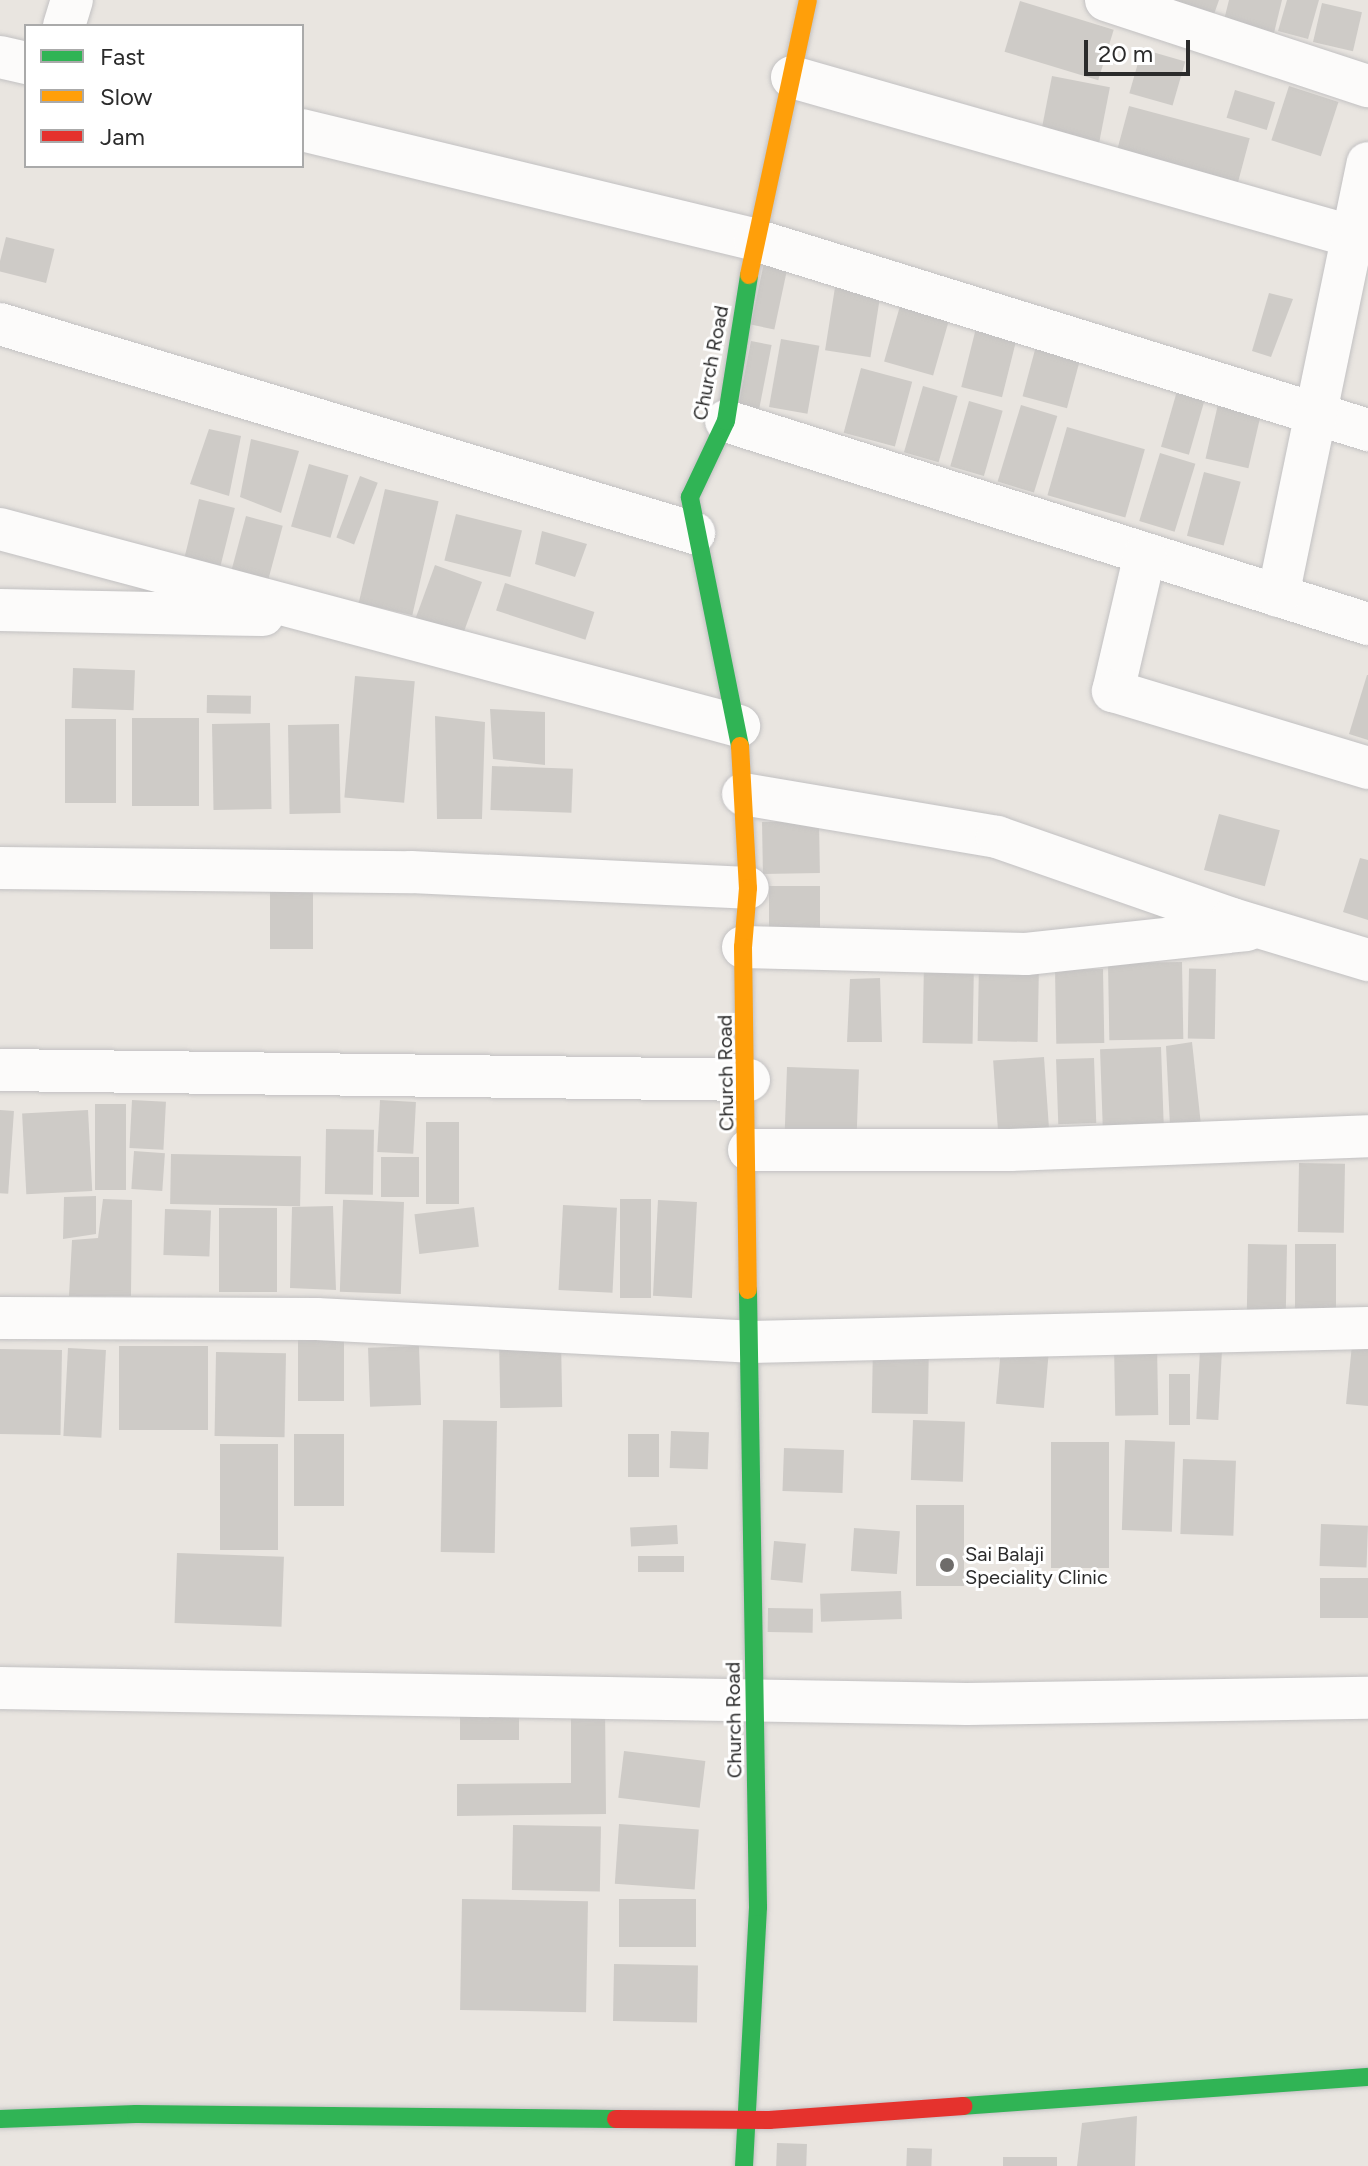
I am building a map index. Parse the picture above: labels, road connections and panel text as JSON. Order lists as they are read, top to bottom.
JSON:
{
  "streets": {
    "main road": ["Church Road"]
  },
  "places": ["Sai Balaji Speciality Clinic"],
  "legend": ["Fast", "Slow", "Jam"],
  "scale_bar": "20 m"
}
